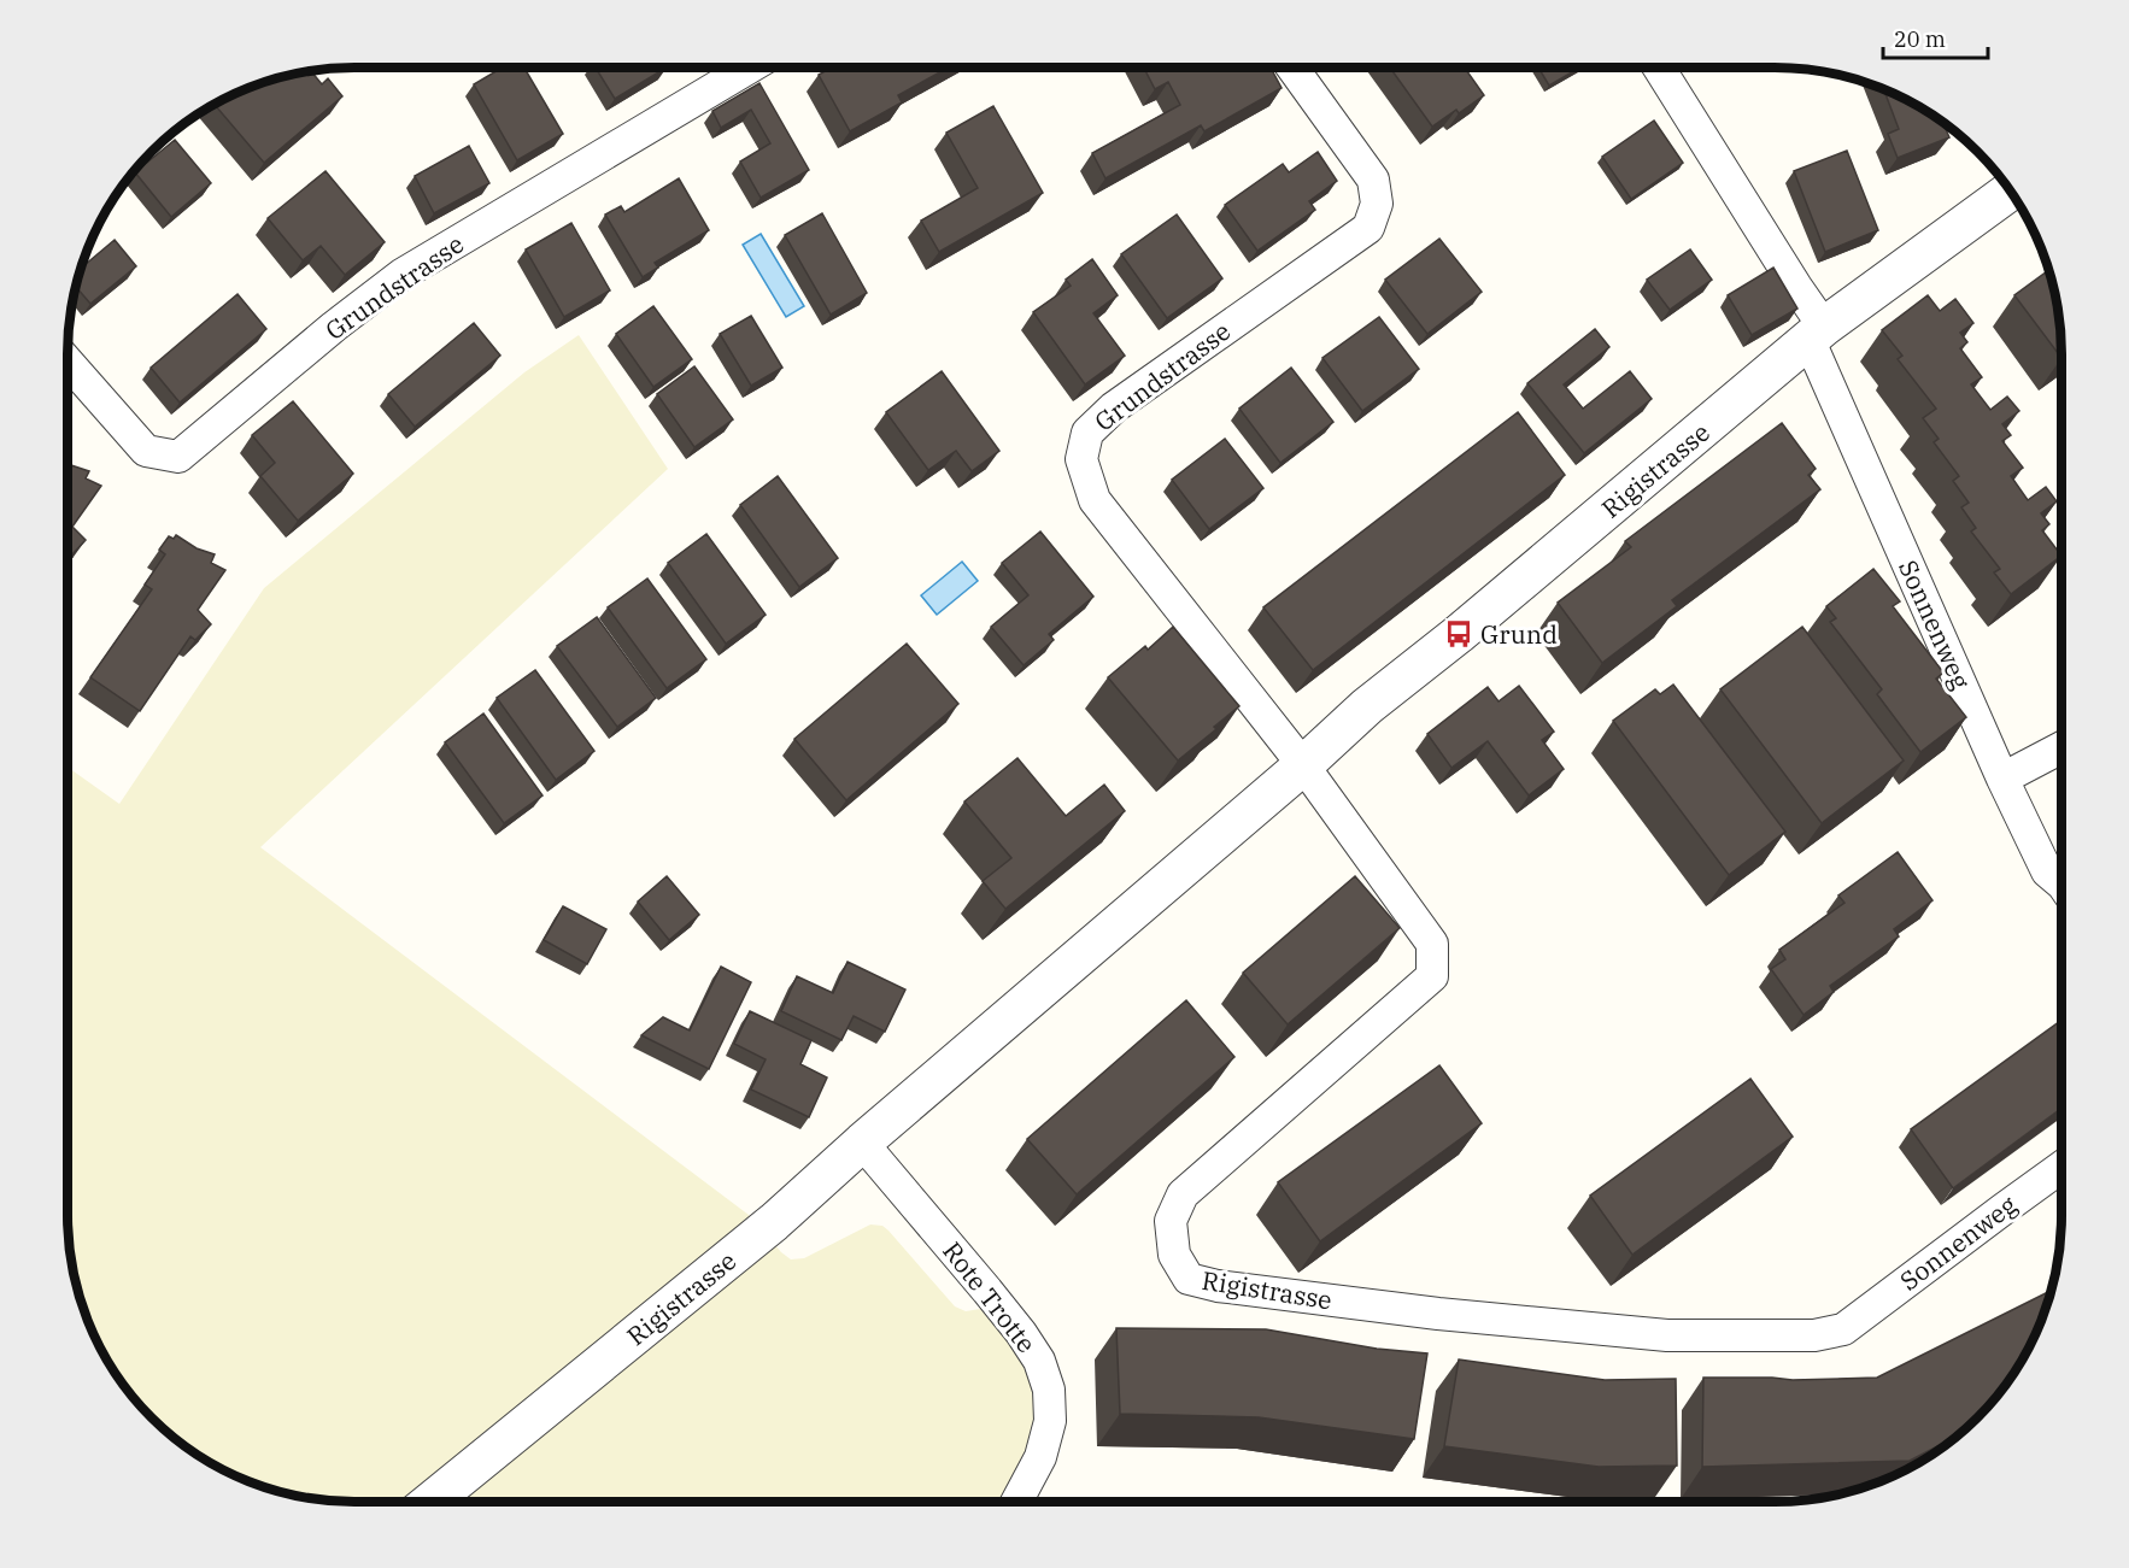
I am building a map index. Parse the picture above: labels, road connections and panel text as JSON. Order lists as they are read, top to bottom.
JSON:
{
  "streets": {
    "street": [
      "Grundstrasse",
      "Rigistrasse",
      "Sonnenweg",
      "Rote Trotte"
    ]
  },
  "crossings": [
    ["Grundstrasse", "Rigistrasse"],
    ["Rigistrasse", "Sonnenweg"],
    ["Rigistrasse", "Rote Trotte"]
  ],
  "places": {
    "bus stop": ["Grund"]
  },
  "scale_bar": "20 m"
}
